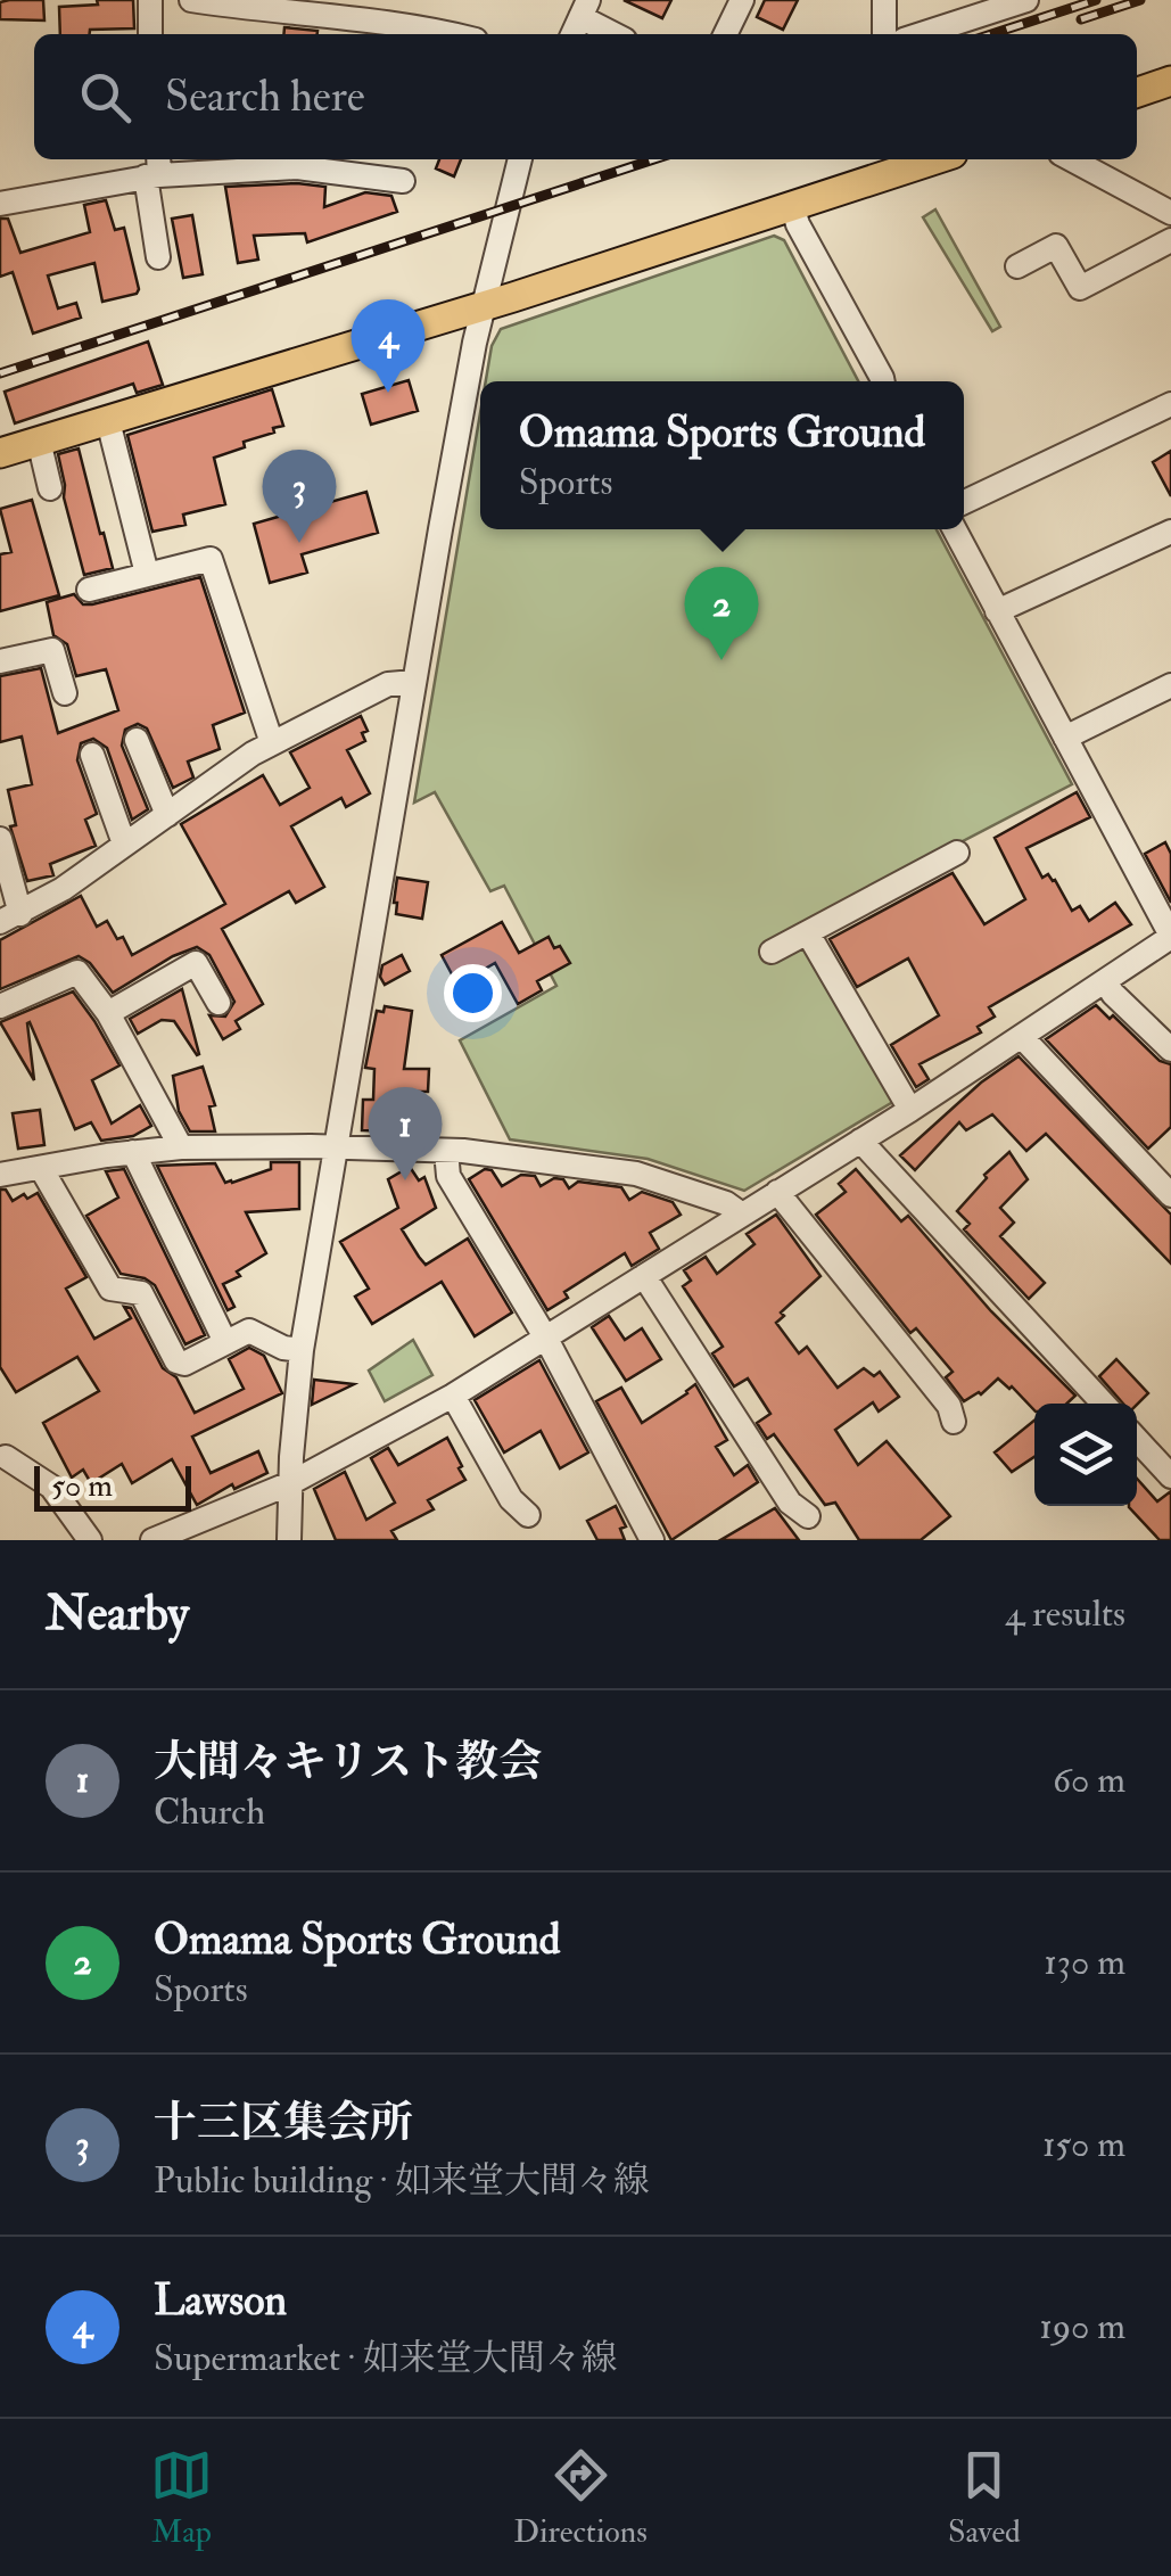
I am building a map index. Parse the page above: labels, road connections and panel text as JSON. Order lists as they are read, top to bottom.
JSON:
{
  "scale_bar": "50 m",
  "page": {
    "search": "Search here",
    "pins": [
      "4",
      "3",
      "2",
      "1"
    ],
    "popup": ["Omama Sports Ground", "Sports"],
    "scale": "50 m",
    "heading": ["Nearby", "4 results"],
    "list": [
      {
        "mark": "1",
        "name": "大間々キリスト教会",
        "note": "Church",
        "value": "60 m"
      },
      {
        "mark": "2",
        "name": "Omama Sports Ground",
        "note": "Sports",
        "value": "130 m"
      },
      {
        "mark": "3",
        "name": "十三区集会所",
        "note": "Public building · 如来堂大間々線",
        "value": "150 m"
      },
      {
        "mark": "4",
        "name": "Lawson",
        "note": "Supermarket · 如来堂大間々線",
        "value": "190 m"
      }
    ],
    "nav": ["Map", "Directions", "Saved"]
  }
}
